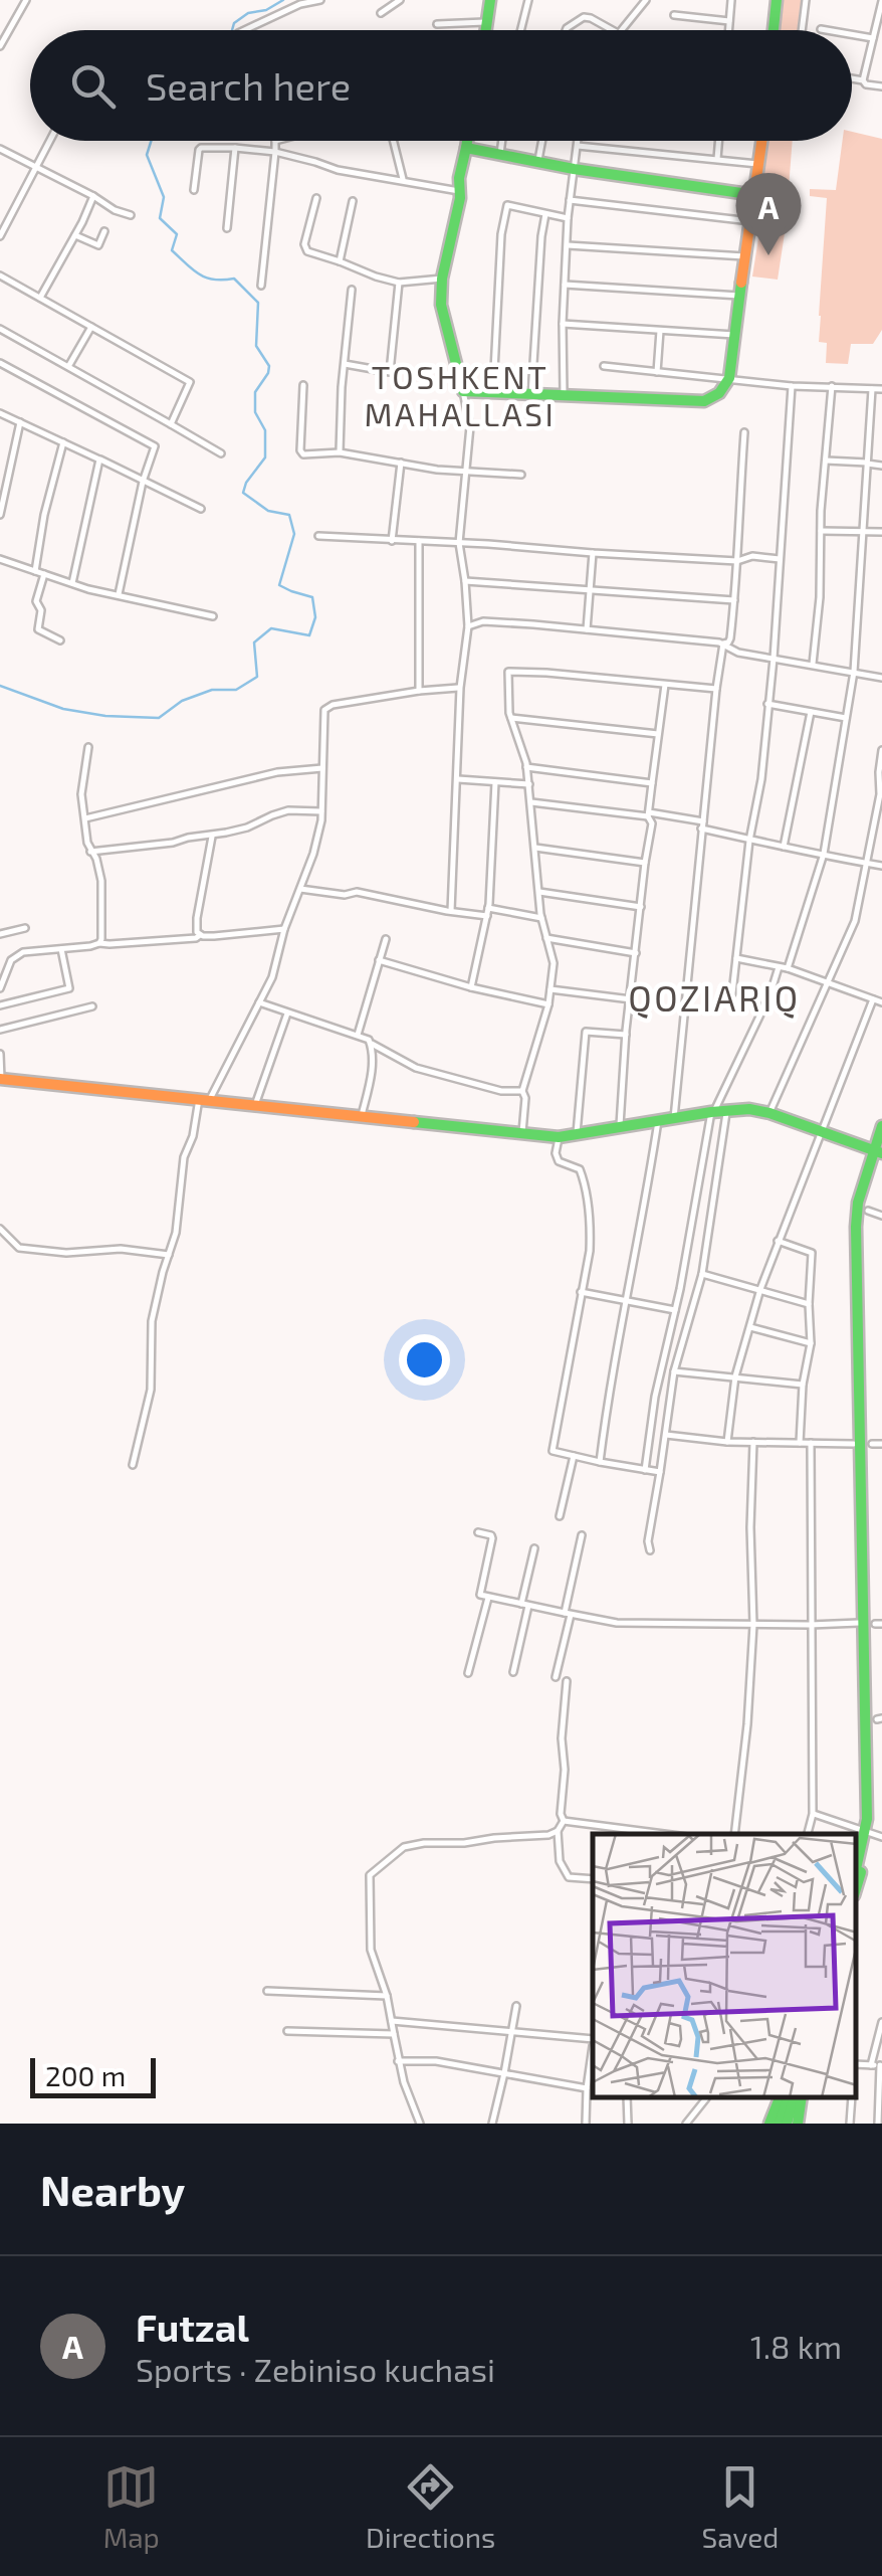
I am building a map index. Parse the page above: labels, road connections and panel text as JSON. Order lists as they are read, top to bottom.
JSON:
{
  "districts": ["TOSHKENT MAHALLASI", "QOZIARIQ"],
  "scale_bar": "200 m",
  "page": {
    "search": "Search here",
    "pins": "A",
    "scale": "200 m",
    "heading": "Nearby",
    "list": [
      {
        "mark": "A",
        "name": "Futzal",
        "note": "Sports · Zebiniso kuchasi",
        "value": "1.8 km"
      }
    ],
    "nav": ["Map", "Directions", "Saved"]
  }
}
